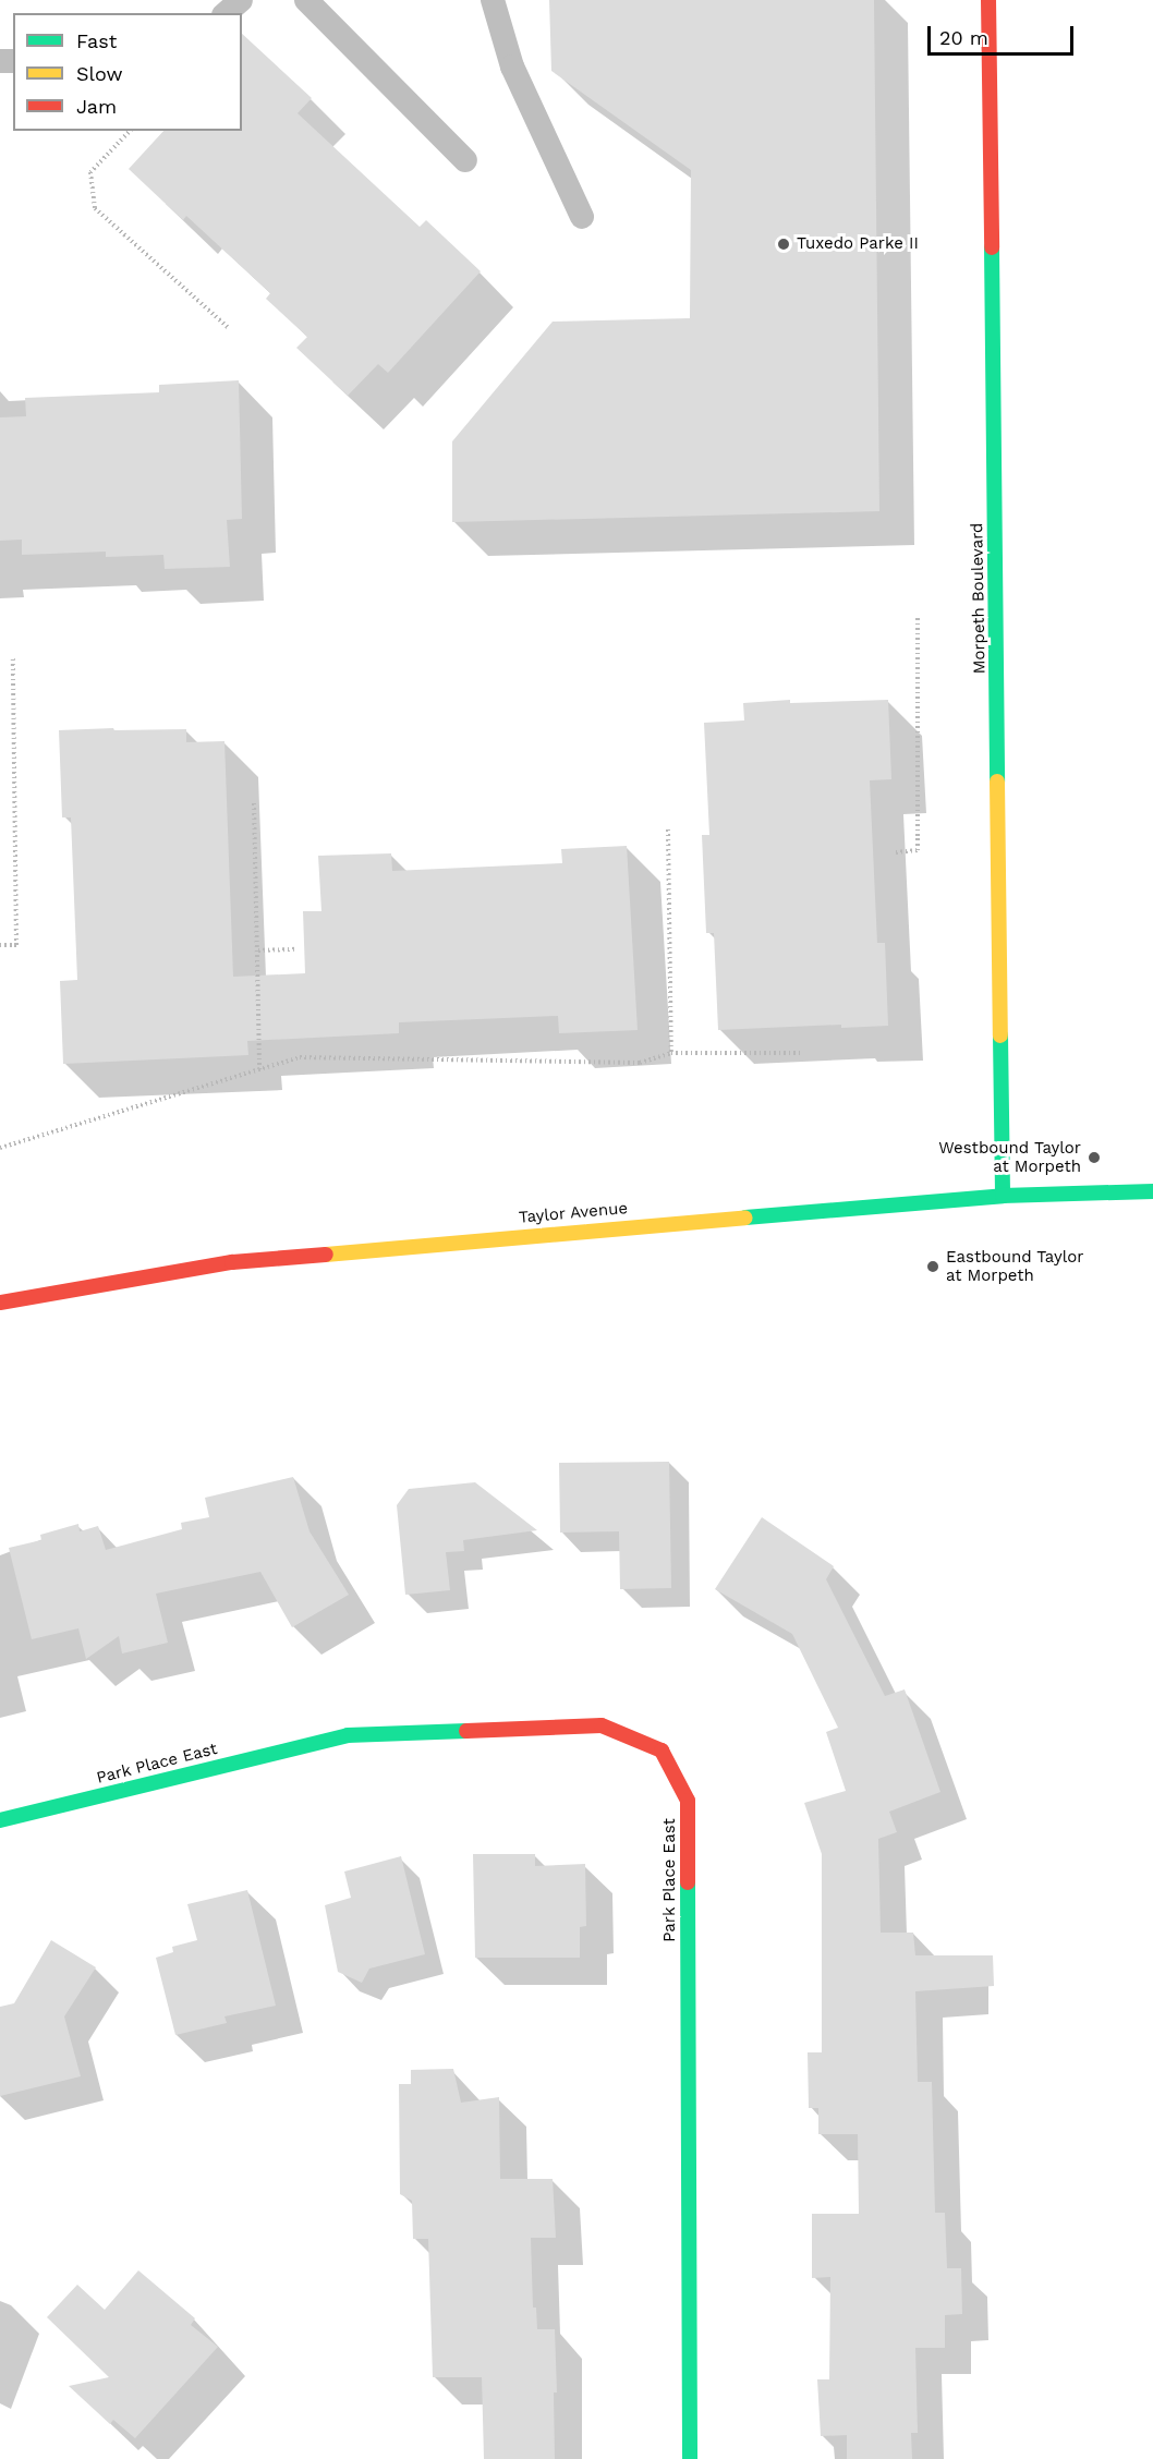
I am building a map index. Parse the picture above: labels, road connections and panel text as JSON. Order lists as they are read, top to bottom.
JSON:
{
  "streets": {
    "street": ["Morpeth Boulevard", "Taylor Avenue", "Park Place East"]
  },
  "crossings": [
    ["Morpeth Boulevard", "Taylor Avenue"]
  ],
  "places": ["Tuxedo Parke II", "Westbound Taylor at Morpeth", "Eastbound Taylor at Morpeth"],
  "legend": ["Fast", "Slow", "Jam"],
  "scale_bar": "20 m"
}
